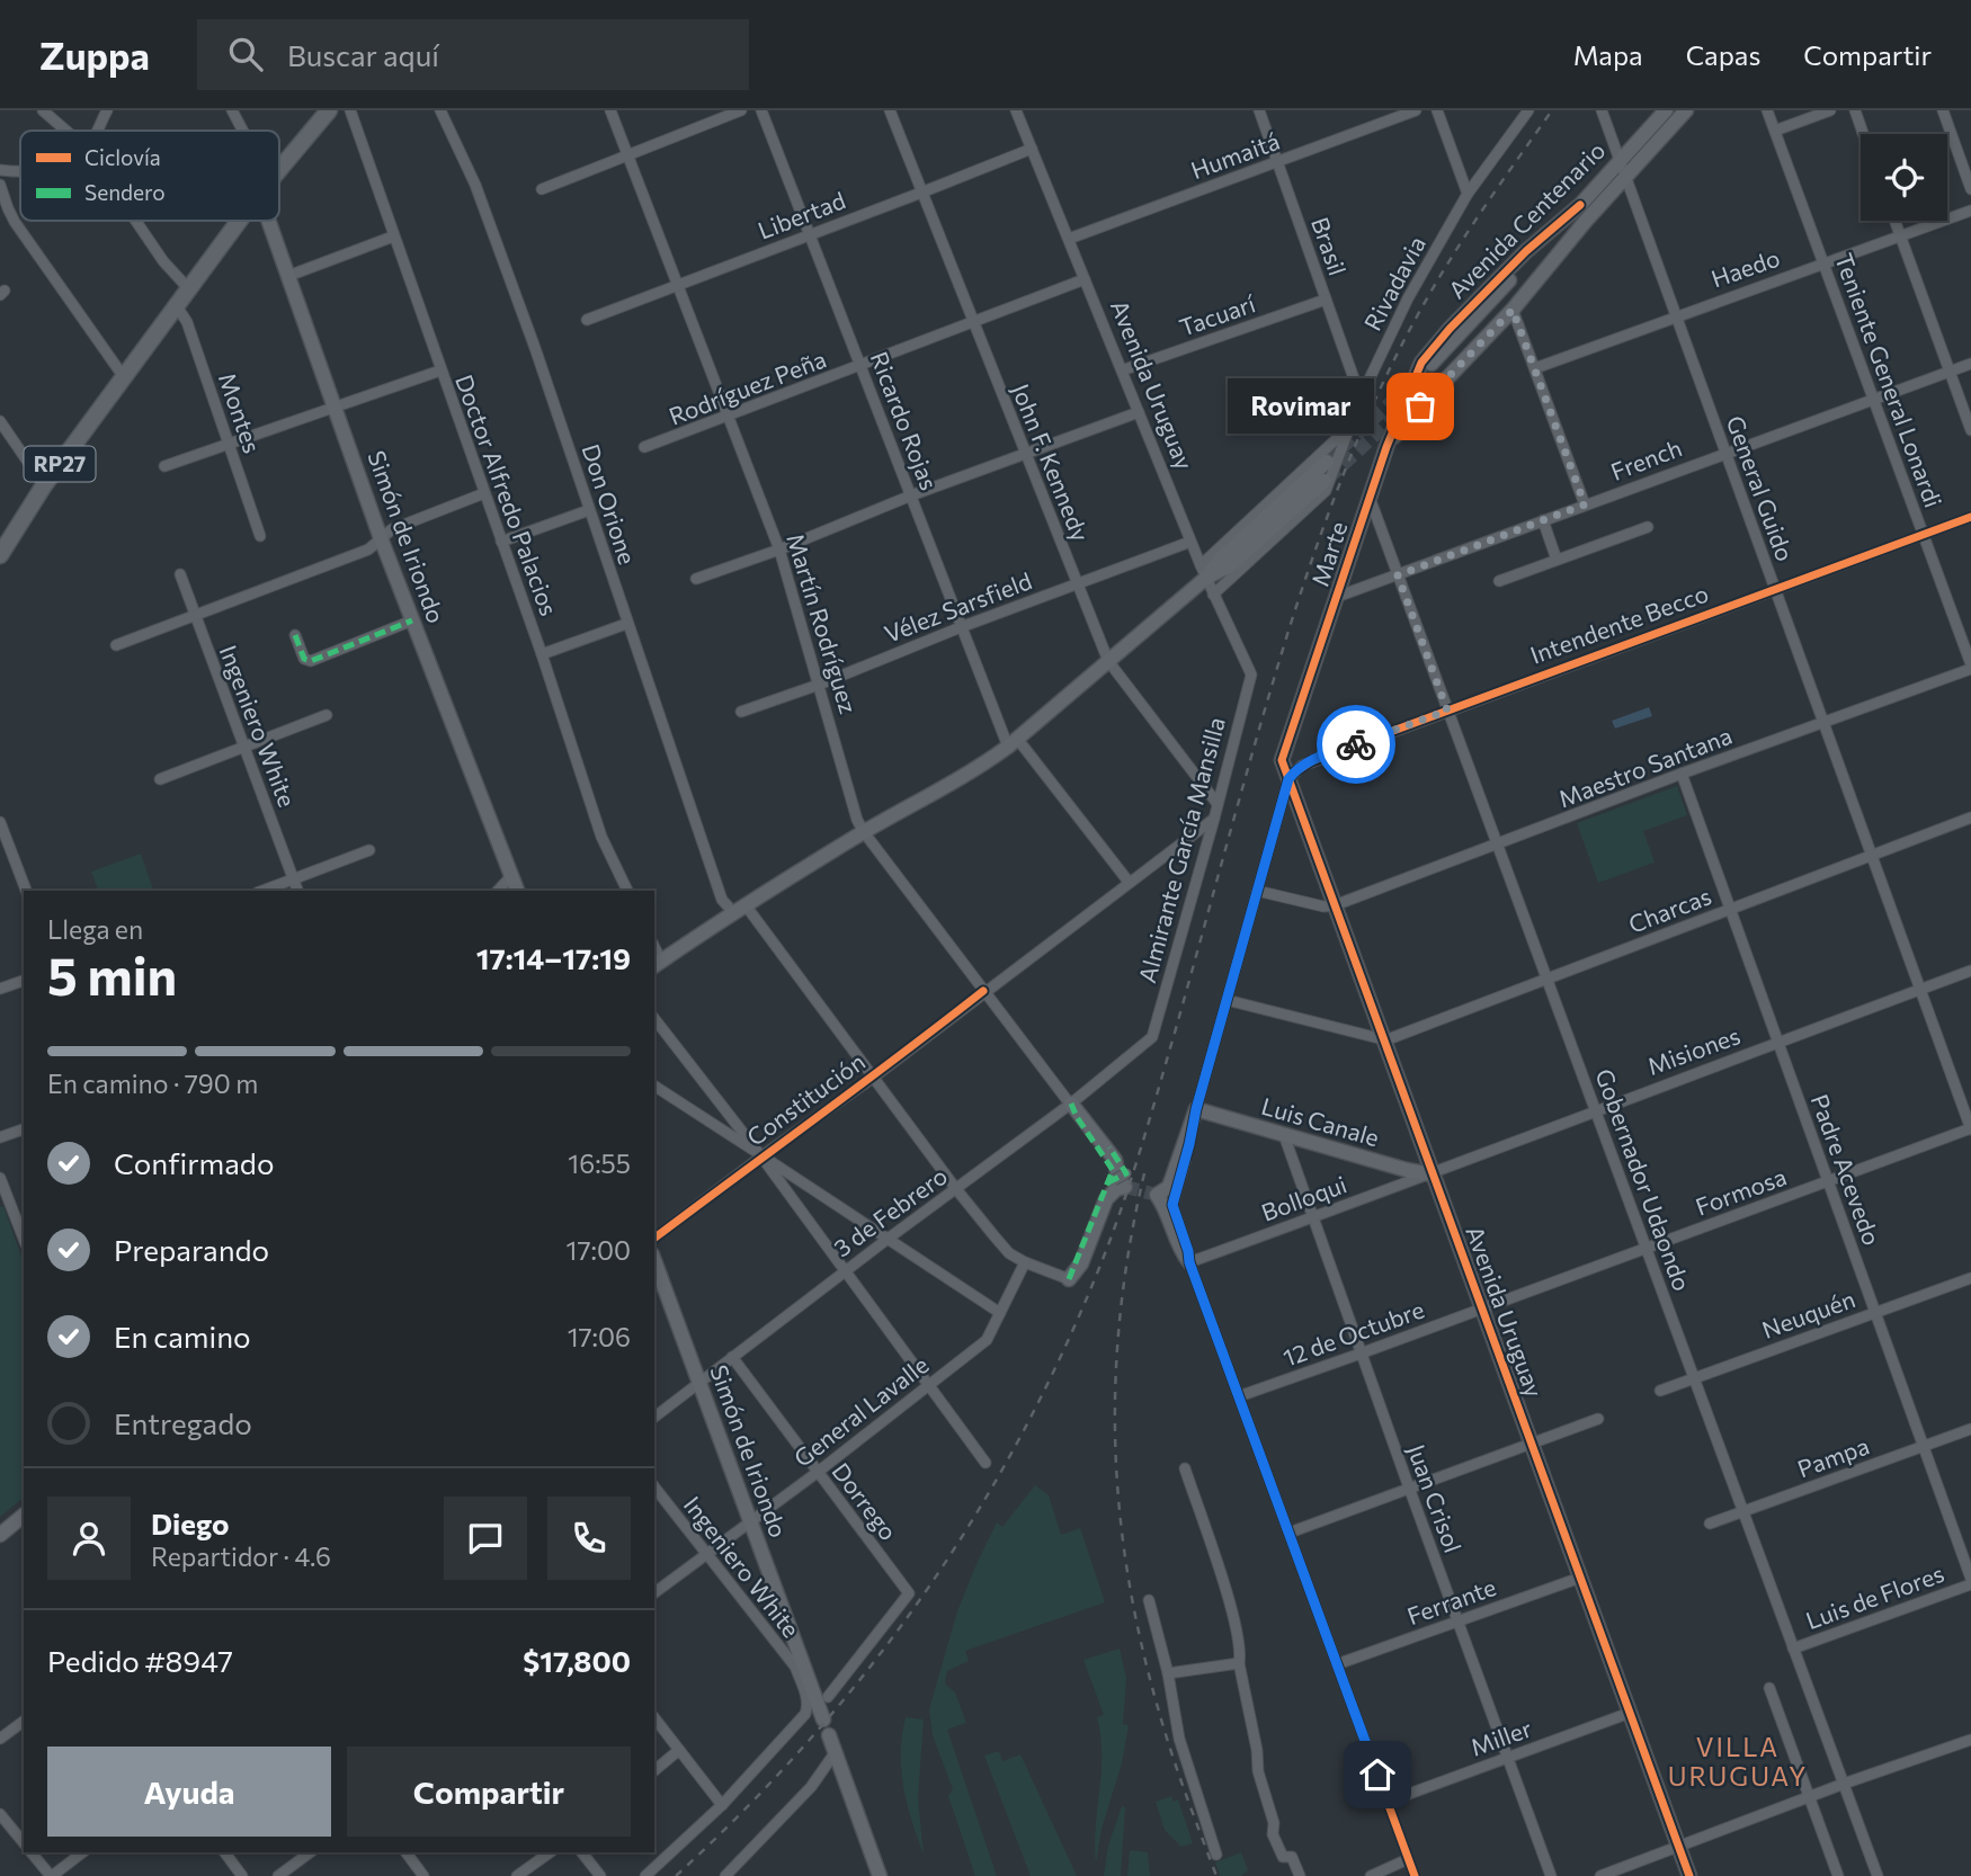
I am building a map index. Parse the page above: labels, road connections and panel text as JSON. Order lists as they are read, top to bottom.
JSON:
{
  "streets": {
    "main road": ["RP27"],
    "street": [
      "Humaitá",
      "Libertad",
      "Avenida Centenario",
      "Brasil",
      "Haedo",
      "Rivadavia",
      "Tacuarí",
      "Teniente General Lonardi",
      "Avenida Uruguay",
      "Rodríguez Peña",
      "Montes",
      "Ricardo Rojas",
      "French",
      "John F. Kennedy",
      "General Guido",
      "Doctor Alfredo Palacios",
      "Don Orione",
      "Simón de Iriondo",
      "Marte",
      "Vélez Sarsfield",
      "Martín Rodríguez",
      "Intendente Becco",
      "Ingeniero White",
      "Maestro Santana",
      "Almirante García Mansilla",
      "Charcas",
      "Misiones",
      "Constitución",
      "Luis Canale",
      "Padre Acevedo",
      "Gobernador Udaondo",
      "Formosa",
      "Bolloqui",
      "3 de Febrero",
      "Neuquén",
      "12 de Octubre",
      "General Lavalle",
      "Pampa",
      "Juan Crisol",
      "Dorrego",
      "Luis de Flores",
      "Ferrante",
      "Miller"
    ]
  },
  "crossings": [
    ["Humaitá", "Brasil"],
    ["Humaitá", "Avenida Uruguay"],
    ["Libertad", "Avenida Uruguay"],
    ["Libertad", "Ricardo Rojas"],
    ["Libertad", "John F. Kennedy"],
    ["Libertad", "Martín Rodríguez"],
    ["Avenida Centenario", "General Guido"],
    ["Avenida Centenario", "Marte"],
    ["Brasil", "Rivadavia"],
    ["Brasil", "Tacuarí"],
    ["Haedo", "Teniente General Lonardi"],
    ["Haedo", "General Guido"],
    ["Tacuarí", "Avenida Uruguay"],
    ["Teniente General Lonardi", "French"],
    ["Teniente General Lonardi", "Intendente Becco"],
    ["Teniente General Lonardi", "Maestro Santana"],
    ["Avenida Uruguay", "Rodríguez Peña"],
    ["Avenida Uruguay", "Marte"],
    ["Avenida Uruguay", "Vélez Sarsfield"],
    ["Avenida Uruguay", "Intendente Becco"],
    ["Avenida Uruguay", "Maestro Santana"],
    ["Avenida Uruguay", "Almirante García Mansilla"],
    ["Avenida Uruguay", "Charcas"],
    ["Avenida Uruguay", "Misiones"],
    ["Avenida Uruguay", "Luis Canale"],
    ["Avenida Uruguay", "Formosa"],
    ["Avenida Uruguay", "Bolloqui"],
    ["Avenida Uruguay", "12 de Octubre"],
    ["Avenida Uruguay", "Ferrante"],
    ["Avenida Uruguay", "Miller"],
    ["Rodríguez Peña", "Ricardo Rojas"],
    ["Rodríguez Peña", "John F. Kennedy"],
    ["Rodríguez Peña", "Martín Rodríguez"],
    ["Montes", "RP27"],
    ["Ricardo Rojas", "Vélez Sarsfield"],
    ["Ricardo Rojas", "Constitución"],
    ["French", "General Guido"],
    ["French", "Marte"],
    ["French", "Gobernador Udaondo"],
    ["John F. Kennedy", "Vélez Sarsfield"],
    ["John F. Kennedy", "Almirante García Mansilla"],
    ["General Guido", "Intendente Becco"],
    ["General Guido", "Maestro Santana"],
    ["General Guido", "Charcas"],
    ["General Guido", "Misiones"],
    ["General Guido", "Formosa"],
    ["Don Orione", "Constitución"],
    ["Don Orione", "3 de Febrero"],
    ["Don Orione", "General Lavalle"],
    ["Simón de Iriondo", "Ingeniero White"],
    ["Simón de Iriondo", "3 de Febrero"],
    ["Simón de Iriondo", "General Lavalle"],
    ["Marte", "Gobernador Udaondo"],
    ["Vélez Sarsfield", "Martín Rodríguez"],
    ["Martín Rodríguez", "Constitución"],
    ["Martín Rodríguez", "3 de Febrero"],
    ["Intendente Becco", "Gobernador Udaondo"],
    ["Ingeniero White", "General Lavalle"],
    ["Maestro Santana", "Padre Acevedo"],
    ["Maestro Santana", "Gobernador Udaondo"],
    ["Almirante García Mansilla", "Constitución"],
    ["Almirante García Mansilla", "3 de Febrero"],
    ["Charcas", "Padre Acevedo"],
    ["Charcas", "Gobernador Udaondo"],
    ["Misiones", "Luis Canale"],
    ["Misiones", "Padre Acevedo"],
    ["Misiones", "Gobernador Udaondo"],
    ["Misiones", "Bolloqui"],
    ["Luis Canale", "Bolloqui"],
    ["Luis Canale", "Juan Crisol"],
    ["Padre Acevedo", "Formosa"],
    ["Padre Acevedo", "Neuquén"],
    ["Padre Acevedo", "Pampa"],
    ["Padre Acevedo", "Luis de Flores"],
    ["Gobernador Udaondo", "Formosa"],
    ["Gobernador Udaondo", "Neuquén"],
    ["Gobernador Udaondo", "Pampa"],
    ["Gobernador Udaondo", "Luis de Flores"],
    ["Formosa", "12 de Octubre"],
    ["Bolloqui", "Juan Crisol"],
    ["3 de Febrero", "Dorrego"],
    ["12 de Octubre", "Juan Crisol"],
    ["General Lavalle", "Dorrego"],
    ["Juan Crisol", "Ferrante"],
    ["Juan Crisol", "Miller"]
  ],
  "districts": ["VILLA URUGUAY"],
  "places": ["Rovimar"],
  "legend": ["Ciclovía", "Sendero"],
  "page": {
    "header": "Zuppa",
    "search": "Buscar aquí",
    "nav": ["Mapa", "Capas", "Compartir"],
    "bubble": "Rovimar",
    "heading": ["5 min", "Llega en", "17:14–17:19"],
    "panel": [
      "Diego",
      "Repartidor · 4.6",
      "Pedido #8947",
      "$17,800"
    ],
    "bar": "En camino · 790 m",
    "list": [
      ["Confirmado", "16:55"],
      ["Preparando", "17:00"],
      ["En camino", "17:06"],
      "Entregado"
    ],
    "buttons": ["Ayuda", "Compartir"]
  }
}
